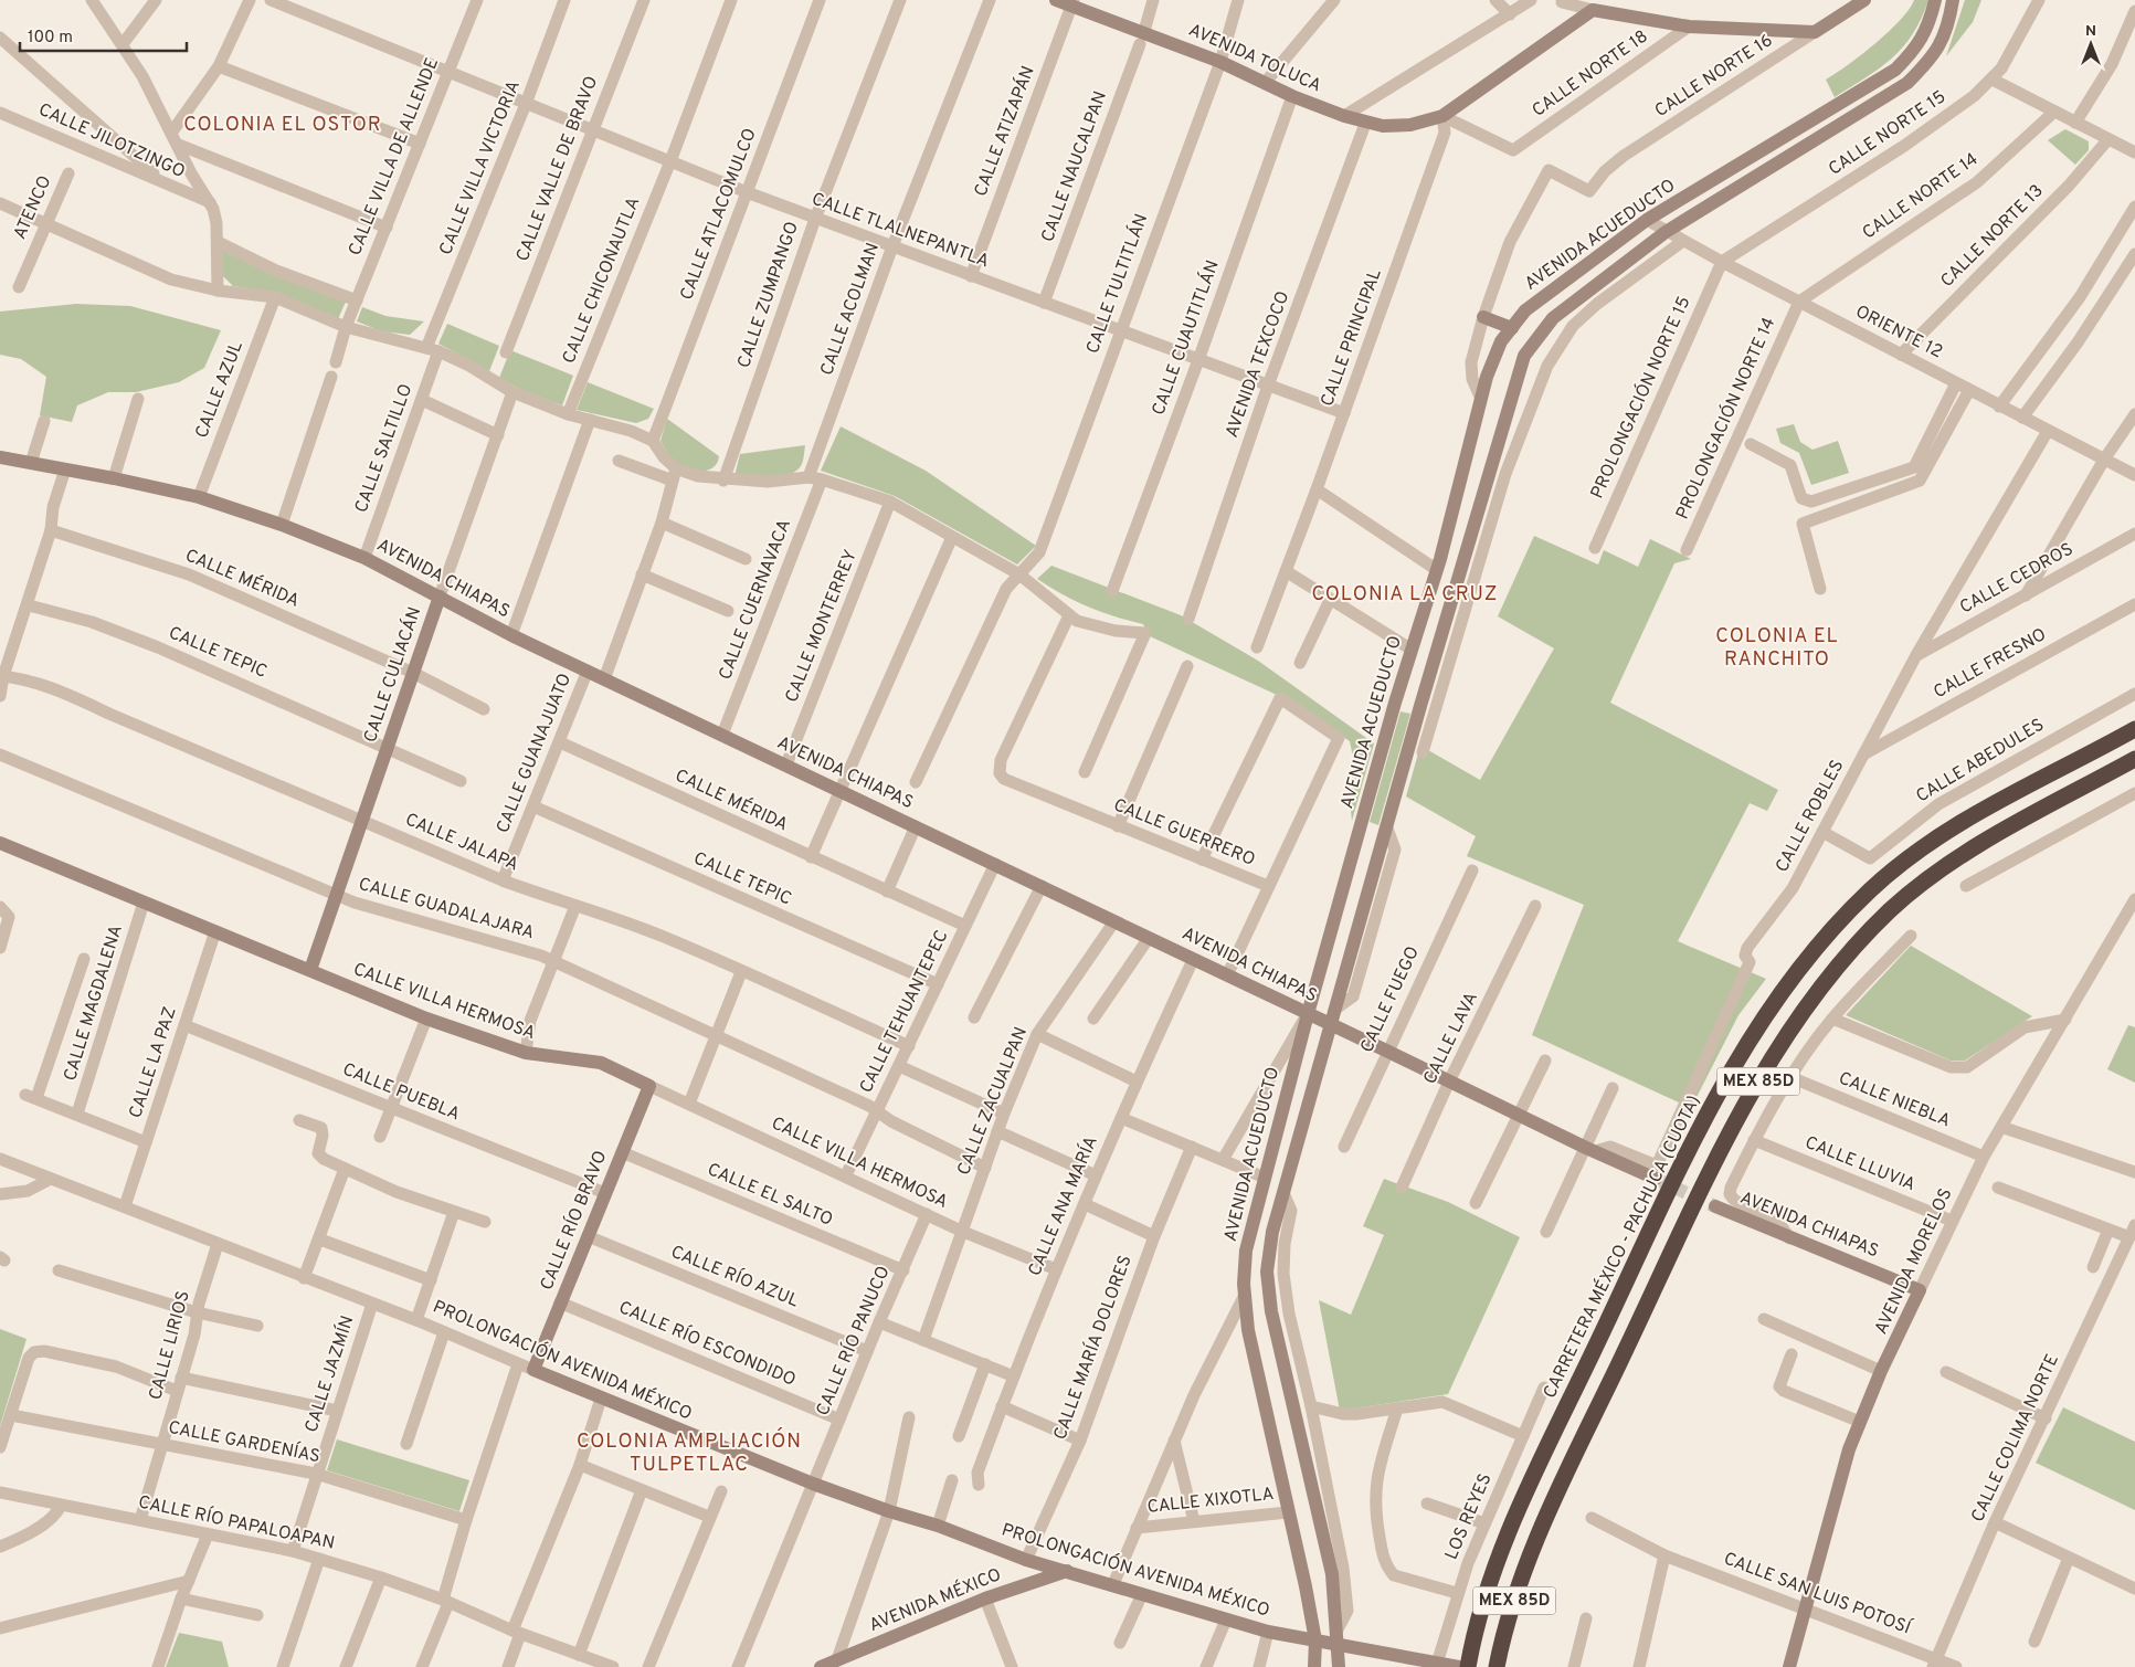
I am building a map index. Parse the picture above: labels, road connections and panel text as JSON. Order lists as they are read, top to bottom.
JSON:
{
  "streets": {
    "highway": ["MEX 85D", "CARRETERA MÉXICO - PACHUCA (CUOTA)"],
    "street": [
      "AVENIDA TOLUCA",
      "CALLE NORTE 18",
      "CALLE NORTE 16",
      "CALLE ATIZAPÁN",
      "CALLE NORTE 15",
      "CALLE JILOTZINGO",
      "CALLE VILLA DE ALLENDE",
      "CALLE NAUCALPAN",
      "CALLE VILLA VICTORIA",
      "CALLE VALLE DE BRAVO",
      "CALLE NORTE 14",
      "ATENCO",
      "CALLE ATLACOMULCO",
      "CALLE TLALNEPANTLA",
      "AVENIDA ACUEDUCTO",
      "CALLE NORTE 13",
      "CALLE CHICONAUTLA",
      "CALLE TULTITLÁN",
      "CALLE ZUMPANGO",
      "CALLE ACOLMAN",
      "ORIENTE 12",
      "CALLE CUAUTITLÁN",
      "CALLE PRINCIPAL",
      "AVENIDA TEXCOCO",
      "CALLE AZUL",
      "PROLONGACIÓN NORTE 15",
      "PROLONGACIÓN NORTE 14",
      "CALLE SALTILLO",
      "CALLE MÉRIDA",
      "AVENIDA CHIAPAS",
      "CALLE CEDROS",
      "CALLE CUERNAVACA",
      "CALLE MONTERREY",
      "CALLE TEPIC",
      "CALLE FRESNO",
      "CALLE CULIACÁN",
      "CALLE GUANAJUATO",
      "CALLE ABEDULES",
      "CALLE ROBLES",
      "CALLE GUERRERO",
      "CALLE JALAPA",
      "CALLE GUADALAJARA",
      "CALLE FUEGO",
      "CALLE VILLA HERMOSA",
      "CALLE MAGDALENA",
      "CALLE TEHUANTEPEC",
      "CALLE LAVA",
      "CALLE LA PAZ",
      "CALLE PUEBLA",
      "CALLE NIEBLA",
      "CALLE ZACUALPAN",
      "CALLE LLUVIA",
      "CALLE EL SALTO",
      "CALLE ANA MARÍA",
      "CALLE RÍO BRAVO",
      "AVENIDA MORELOS",
      "CALLE RÍO AZUL",
      "CALLE RÍO PANUCO",
      "CALLE RÍO ESCONDIDO",
      "CALLE LIRIOS",
      "CALLE MARÍA DOLORES",
      "PROLONGACIÓN AVENIDA MÉXICO",
      "CALLE JAZMÍN",
      "CALLE COLIMA NORTE",
      "CALLE GARDENÍAS",
      "CALLE XIXOTLA",
      "LOS REYES",
      "CALLE RÍO PAPALOAPAN",
      "CALLE SAN LUIS POTOSÍ",
      "AVENIDA MÉXICO"
    ]
  },
  "crossings": [
    ["AVENIDA TOLUCA", "CALLE NORTE 18"],
    ["AVENIDA TOLUCA", "CALLE ATIZAPÁN"],
    ["AVENIDA TOLUCA", "CALLE NAUCALPAN"],
    ["AVENIDA TOLUCA", "CALLE TULTITLÁN"],
    ["AVENIDA TOLUCA", "CALLE CUAUTITLÁN"],
    ["AVENIDA TOLUCA", "CALLE PRINCIPAL"],
    ["AVENIDA TOLUCA", "AVENIDA TEXCOCO"],
    ["CALLE NORTE 18", "CALLE PRINCIPAL"],
    ["CALLE ATIZAPÁN", "CALLE TLALNEPANTLA"],
    ["CALLE NORTE 15", "ORIENTE 12"],
    ["CALLE NORTE 15", "PROLONGACIÓN NORTE 15"],
    ["CALLE VILLA DE ALLENDE", "CALLE TLALNEPANTLA"],
    ["CALLE NAUCALPAN", "CALLE TLALNEPANTLA"],
    ["CALLE VILLA VICTORIA", "CALLE TLALNEPANTLA"],
    ["CALLE VILLA VICTORIA", "CALLE SALTILLO"],
    ["CALLE VALLE DE BRAVO", "CALLE TLALNEPANTLA"],
    ["CALLE NORTE 14", "ORIENTE 12"],
    ["CALLE NORTE 14", "PROLONGACIÓN NORTE 14"],
    ["CALLE ATLACOMULCO", "CALLE TLALNEPANTLA"],
    ["CALLE TLALNEPANTLA", "CALLE CHICONAUTLA"],
    ["CALLE TLALNEPANTLA", "CALLE TULTITLÁN"],
    ["CALLE TLALNEPANTLA", "CALLE ZUMPANGO"],
    ["CALLE TLALNEPANTLA", "CALLE ACOLMAN"],
    ["CALLE TLALNEPANTLA", "CALLE CUAUTITLÁN"],
    ["CALLE TLALNEPANTLA", "CALLE PRINCIPAL"],
    ["CALLE TLALNEPANTLA", "AVENIDA TEXCOCO"],
    ["AVENIDA ACUEDUCTO", "ORIENTE 12"],
    ["AVENIDA ACUEDUCTO", "AVENIDA CHIAPAS"],
    ["AVENIDA ACUEDUCTO", "PROLONGACIÓN AVENIDA MÉXICO"],
    ["AVENIDA ACUEDUCTO", "CALLE XIXOTLA"],
    ["CALLE NORTE 13", "ORIENTE 12"],
    ["ORIENTE 12", "PROLONGACIÓN NORTE 15"],
    ["ORIENTE 12", "PROLONGACIÓN NORTE 14"],
    ["ORIENTE 12", "CALLE ROBLES"],
    ["CALLE AZUL", "AVENIDA CHIAPAS"],
    ["CALLE SALTILLO", "AVENIDA CHIAPAS"],
    ["CALLE MÉRIDA", "CALLE CULIACÁN"],
    ["CALLE MÉRIDA", "CALLE GUANAJUATO"],
    ["CALLE MÉRIDA", "CALLE TEHUANTEPEC"],
    ["AVENIDA CHIAPAS", "CALLE CUERNAVACA"],
    ["AVENIDA CHIAPAS", "CALLE MONTERREY"],
    ["AVENIDA CHIAPAS", "CALLE CULIACÁN"],
    ["AVENIDA CHIAPAS", "CALLE GUANAJUATO"],
    ["AVENIDA CHIAPAS", "CALLE ROBLES"],
    ["AVENIDA CHIAPAS", "CALLE GUERRERO"],
    ["AVENIDA CHIAPAS", "CALLE FUEGO"],
    ["AVENIDA CHIAPAS", "CALLE TEHUANTEPEC"],
    ["AVENIDA CHIAPAS", "CALLE LAVA"],
    ["AVENIDA CHIAPAS", "CALLE ZACUALPAN"],
    ["AVENIDA CHIAPAS", "CALLE ANA MARÍA"],
    ["AVENIDA CHIAPAS", "AVENIDA MORELOS"],
    ["CALLE CEDROS", "CALLE ROBLES"],
    ["CALLE TEPIC", "CALLE CULIACÁN"],
    ["CALLE TEPIC", "CALLE GUANAJUATO"],
    ["CALLE TEPIC", "CALLE TEHUANTEPEC"],
    ["CALLE FRESNO", "CALLE ROBLES"],
    ["CALLE CULIACÁN", "CALLE JALAPA"],
    ["CALLE CULIACÁN", "CALLE GUADALAJARA"],
    ["CALLE CULIACÁN", "CALLE VILLA HERMOSA"],
    ["CALLE GUANAJUATO", "CALLE JALAPA"],
    ["CALLE ABEDULES", "CALLE ROBLES"],
    ["CALLE JALAPA", "CALLE TEHUANTEPEC"],
    ["CALLE GUADALAJARA", "CALLE TEHUANTEPEC"],
    ["CALLE GUADALAJARA", "CALLE ZACUALPAN"],
    ["CALLE VILLA HERMOSA", "CALLE MAGDALENA"],
    ["CALLE VILLA HERMOSA", "CALLE TEHUANTEPEC"],
    ["CALLE VILLA HERMOSA", "CALLE LA PAZ"],
    ["CALLE VILLA HERMOSA", "CALLE ZACUALPAN"],
    ["CALLE VILLA HERMOSA", "CALLE ANA MARÍA"],
    ["CALLE VILLA HERMOSA", "CALLE RÍO BRAVO"],
    ["CALLE VILLA HERMOSA", "CALLE RÍO PANUCO"],
    ["CALLE LA PAZ", "CALLE PUEBLA"],
    ["CALLE LA PAZ", "PROLONGACIÓN AVENIDA MÉXICO"],
    ["CALLE PUEBLA", "CALLE RÍO BRAVO"],
    ["CALLE NIEBLA", "AVENIDA MORELOS"],
    ["CALLE LLUVIA", "AVENIDA MORELOS"],
    ["CALLE EL SALTO", "CALLE RÍO BRAVO"],
    ["CALLE EL SALTO", "CALLE RÍO PANUCO"],
    ["CALLE RÍO BRAVO", "CALLE RÍO AZUL"],
    ["CALLE RÍO BRAVO", "CALLE RÍO ESCONDIDO"],
    ["CALLE RÍO BRAVO", "PROLONGACIÓN AVENIDA MÉXICO"],
    ["AVENIDA MORELOS", "CALLE SAN LUIS POTOSÍ"],
    ["CALLE RÍO AZUL", "CALLE RÍO PANUCO"],
    ["CALLE RÍO PANUCO", "CALLE RÍO ESCONDIDO"],
    ["CALLE RÍO PANUCO", "PROLONGACIÓN AVENIDA MÉXICO"],
    ["CALLE LIRIOS", "PROLONGACIÓN AVENIDA MÉXICO"],
    ["CALLE LIRIOS", "CALLE GARDENÍAS"],
    ["CALLE LIRIOS", "CALLE RÍO PAPALOAPAN"],
    ["CALLE MARÍA DOLORES", "PROLONGACIÓN AVENIDA MÉXICO"],
    ["PROLONGACIÓN AVENIDA MÉXICO", "CALLE JAZMÍN"],
    ["PROLONGACIÓN AVENIDA MÉXICO", "LOS REYES"],
    ["PROLONGACIÓN AVENIDA MÉXICO", "AVENIDA MÉXICO"],
    ["CALLE JAZMÍN", "CALLE GARDENÍAS"],
    ["CALLE JAZMÍN", "CALLE RÍO PAPALOAPAN"],
    ["CALLE COLIMA NORTE", "CALLE SAN LUIS POTOSÍ"]
  ],
  "districts": [
    "COLONIA EL OSTOR",
    "COLONIA LA CRUZ",
    "COLONIA EL RANCHITO",
    "COLONIA AMPLIACIÓN TULPETLAC"
  ],
  "scale_bar": "100 m",
  "north": "top"
}
